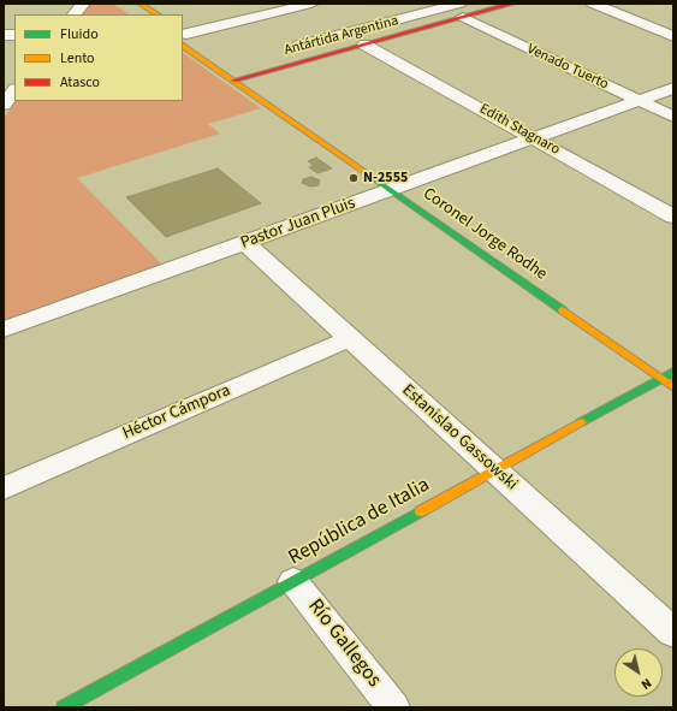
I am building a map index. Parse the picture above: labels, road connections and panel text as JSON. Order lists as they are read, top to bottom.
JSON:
{
  "streets": {
    "main road": ["Antártida Argentina", "Coronel Jorge Rodhe", "República de Italia"],
    "street": [
      "Venado Tuerto",
      "Edith Stagnaro",
      "Pastor Juan Pluis",
      "Héctor Cámpora",
      "Estanislao Gassowski",
      "Río Gallegos"
    ]
  },
  "crossings": [
    ["Antártida Argentina", "Venado Tuerto"],
    ["Antártida Argentina", "Edith Stagnaro"],
    ["Antártida Argentina", "Coronel Jorge Rodhe"],
    ["Venado Tuerto", "Pastor Juan Pluis"],
    ["Edith Stagnaro", "Pastor Juan Pluis"],
    ["Pastor Juan Pluis", "Coronel Jorge Rodhe"],
    ["Pastor Juan Pluis", "Estanislao Gassowski"],
    ["Coronel Jorge Rodhe", "República de Italia"],
    ["Héctor Cámpora", "Estanislao Gassowski"],
    ["Estanislao Gassowski", "República de Italia"],
    ["República de Italia", "Río Gallegos"]
  ],
  "places": ["N-2555"],
  "legend": ["Fluido", "Lento", "Atasco"],
  "north": "bottom right"
}
